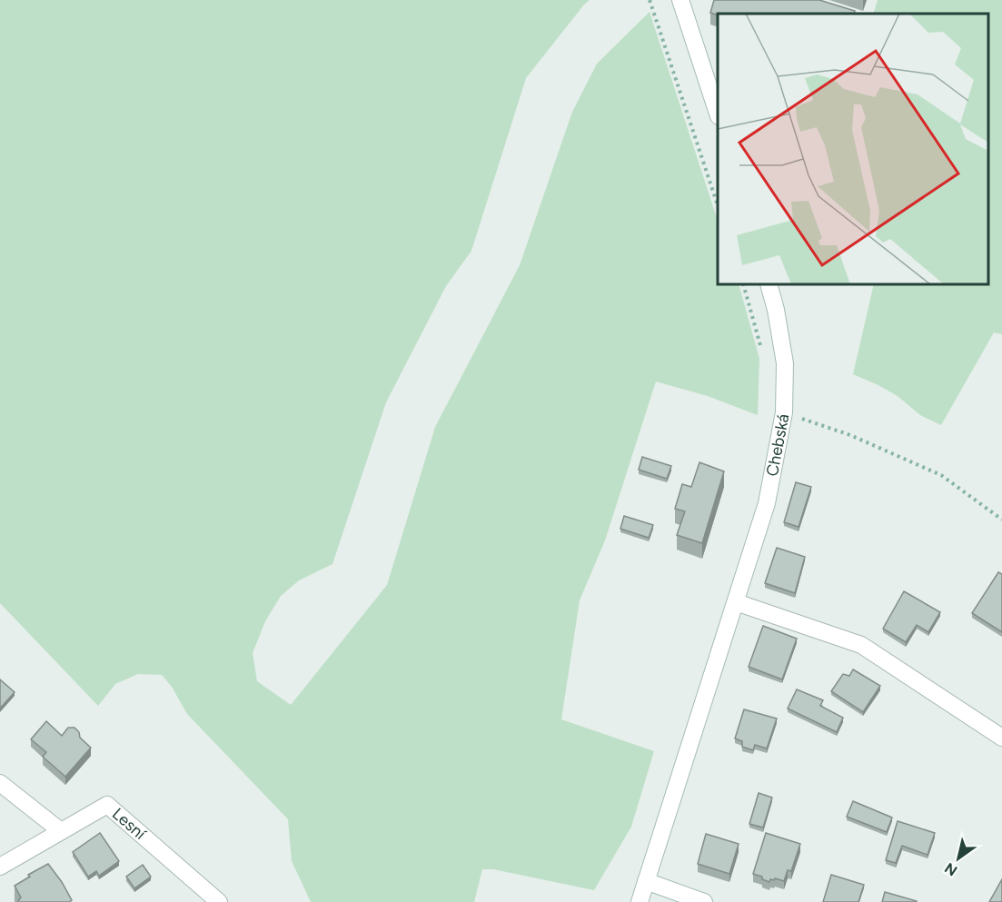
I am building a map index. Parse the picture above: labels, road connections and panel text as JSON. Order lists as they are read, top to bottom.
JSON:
{
  "streets": {
    "street": ["Chebská", "Lesní"]
  },
  "north": "bottom left"
}
